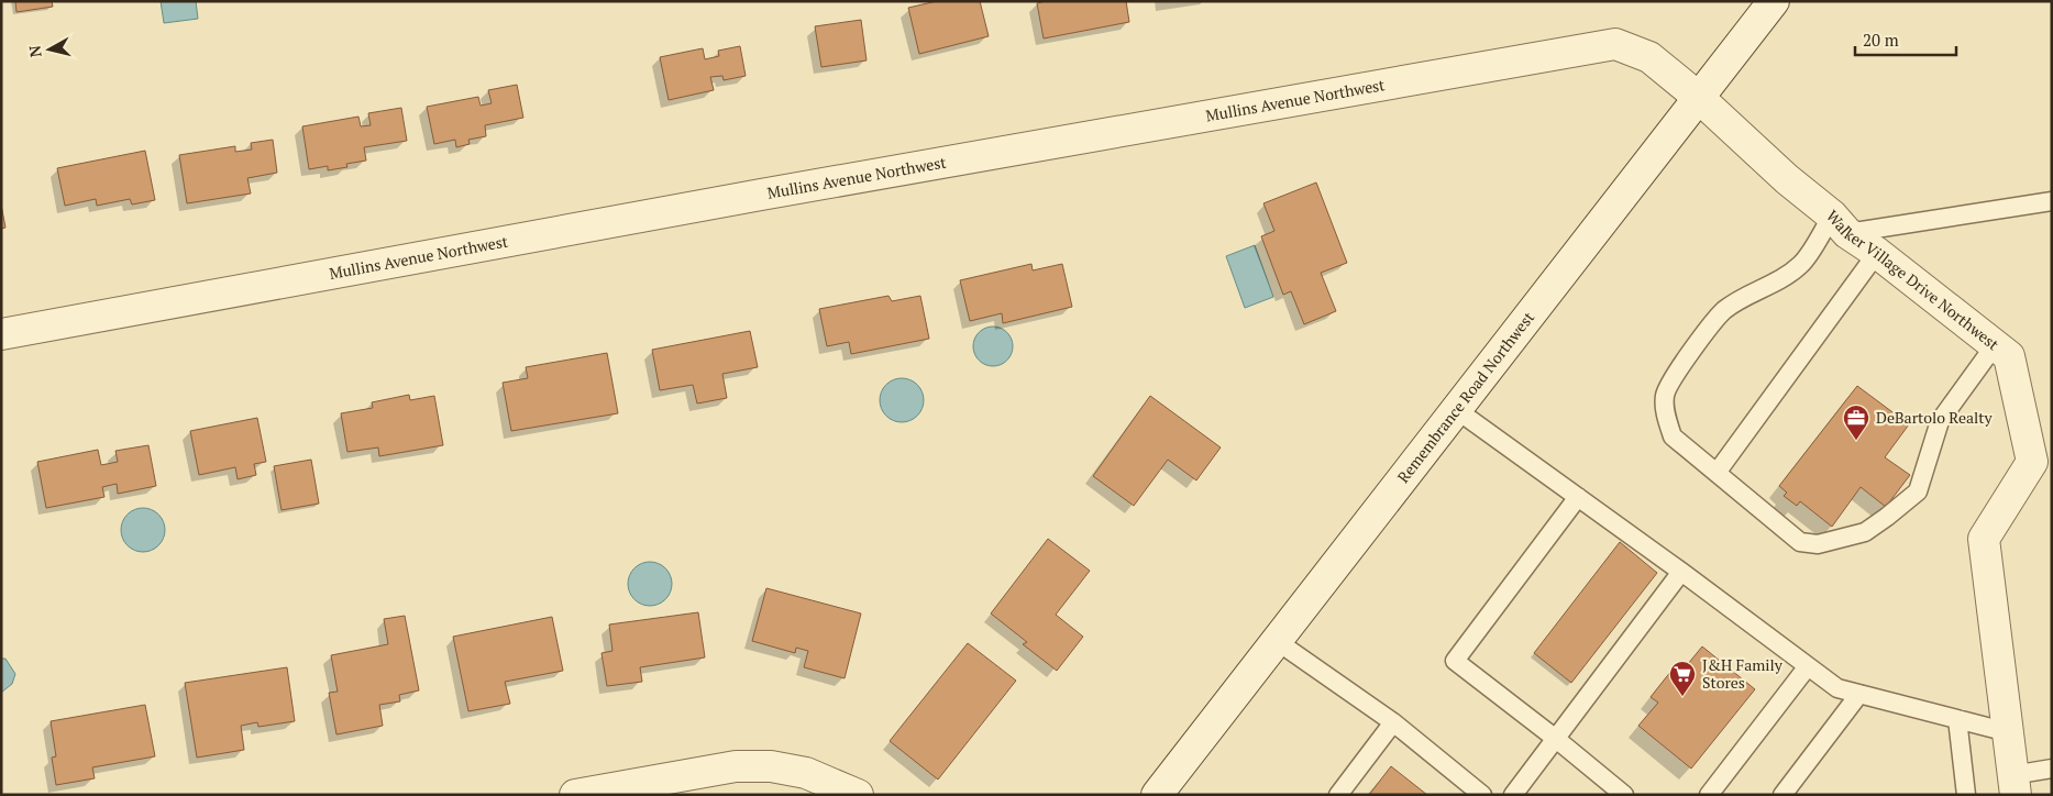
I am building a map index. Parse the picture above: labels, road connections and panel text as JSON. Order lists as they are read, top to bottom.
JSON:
{
  "streets": {
    "street": ["Mullins Avenue Northwest", "Walker Village Drive Northwest", "Remembrance Road Northwest"]
  },
  "crossings": [
    ["Mullins Avenue Northwest", "Walker Village Drive Northwest"],
    ["Mullins Avenue Northwest", "Remembrance Road Northwest"],
    ["Walker Village Drive Northwest", "Remembrance Road Northwest"]
  ],
  "places": {
    "office": ["DeBartolo Realty"],
    "supermarket": ["J&H Family Stores"]
  },
  "scale_bar": "20 m",
  "north": "left"
}
